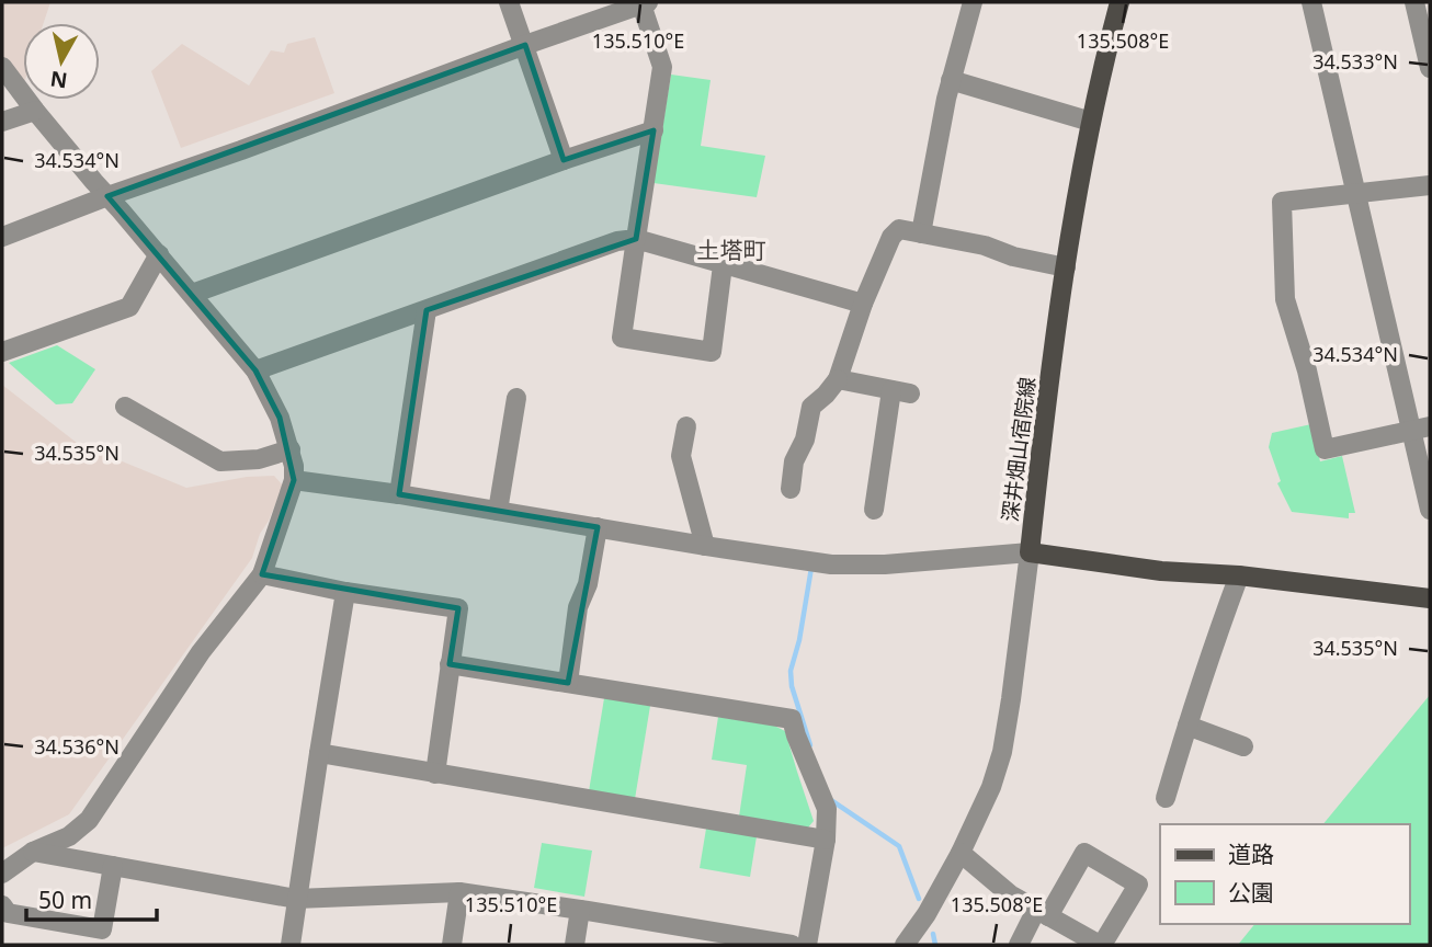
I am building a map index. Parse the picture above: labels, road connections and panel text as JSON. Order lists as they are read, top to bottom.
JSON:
{
  "streets": {
    "main road": ["深井畑山宿院線"]
  },
  "districts": ["土塔町"],
  "legend": ["道路", "公園"],
  "scale_bar": "50 m",
  "north": "bottom",
  "coordinates": [
    "135.510°E",
    "135.508°E",
    "34.533°N",
    "34.534°N",
    "34.535°N",
    "34.536°N"
  ]
}
